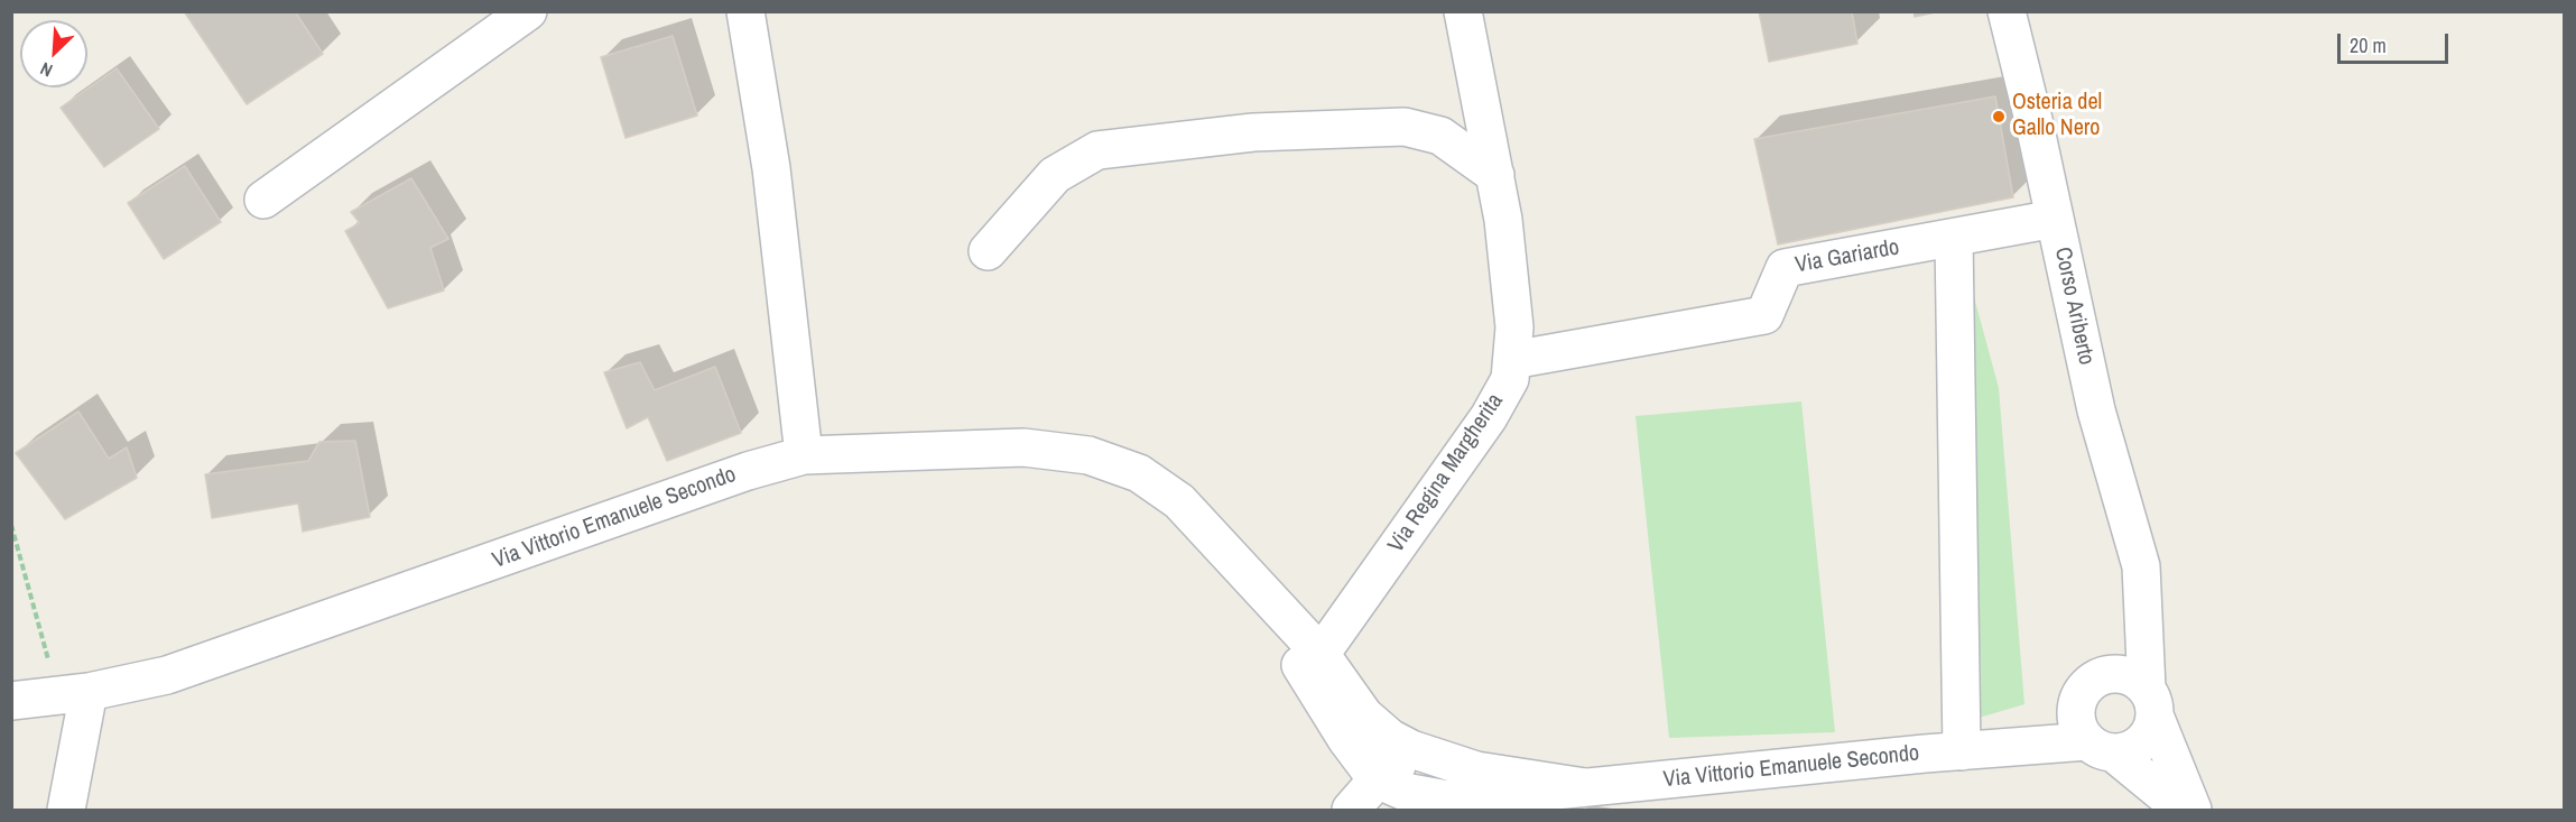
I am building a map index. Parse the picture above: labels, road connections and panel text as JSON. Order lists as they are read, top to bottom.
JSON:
{
  "streets": {
    "street": [
      "Via Gariardo",
      "Corso Ariberto",
      "Via Regina Margherita",
      "Via Vittorio Emanuele Secondo"
    ]
  },
  "crossings": [
    ["Via Gariardo", "Corso Ariberto"],
    ["Via Gariardo", "Via Regina Margherita"],
    ["Corso Ariberto", "Via Vittorio Emanuele Secondo"],
    ["Via Regina Margherita", "Via Vittorio Emanuele Secondo"]
  ],
  "places": ["Osteria del Gallo Nero"],
  "scale_bar": "20 m",
  "north": "bottom left"
}
